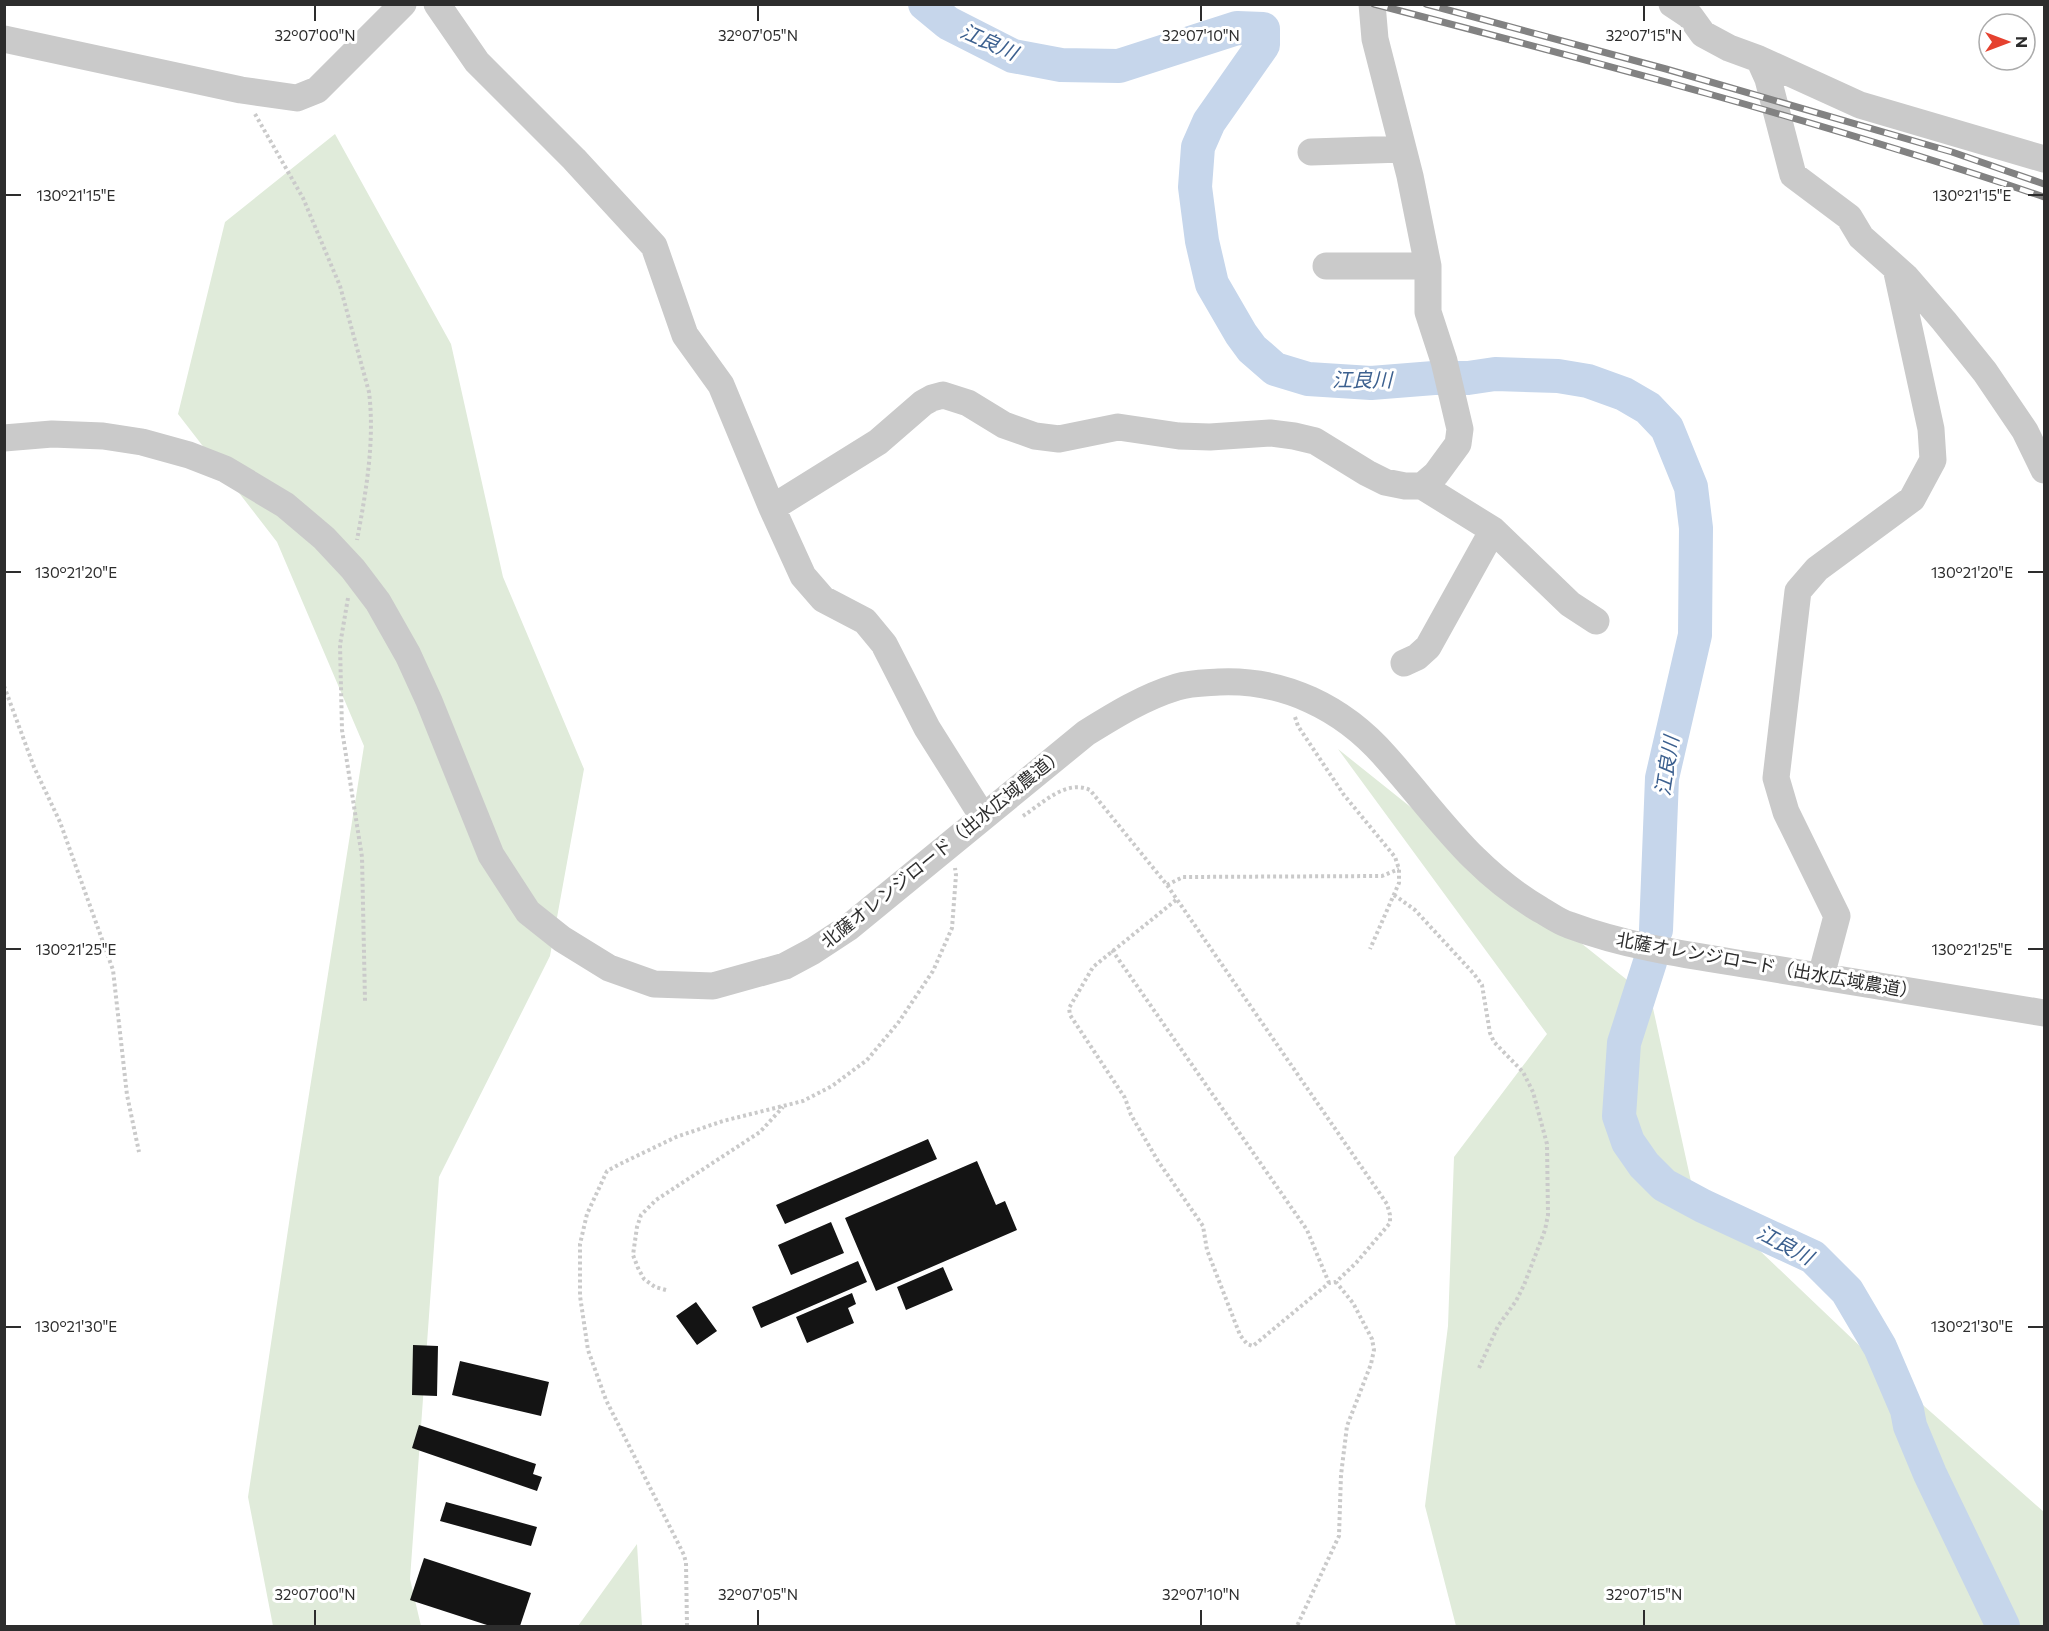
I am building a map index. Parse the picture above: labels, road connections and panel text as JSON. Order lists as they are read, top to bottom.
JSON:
{
  "streets": {
    "street": ["北薩オレンジロード（出水広域農道）"]
  },
  "water": ["江良川"],
  "north": "right",
  "coordinates": [
    "32°07'00\"N",
    "32°07'05\"N",
    "32°07'10\"N",
    "32°07'15\"N",
    "130°21'15\"E",
    "130°21'20\"E",
    "130°21'25\"E",
    "130°21'30\"E"
  ]
}
